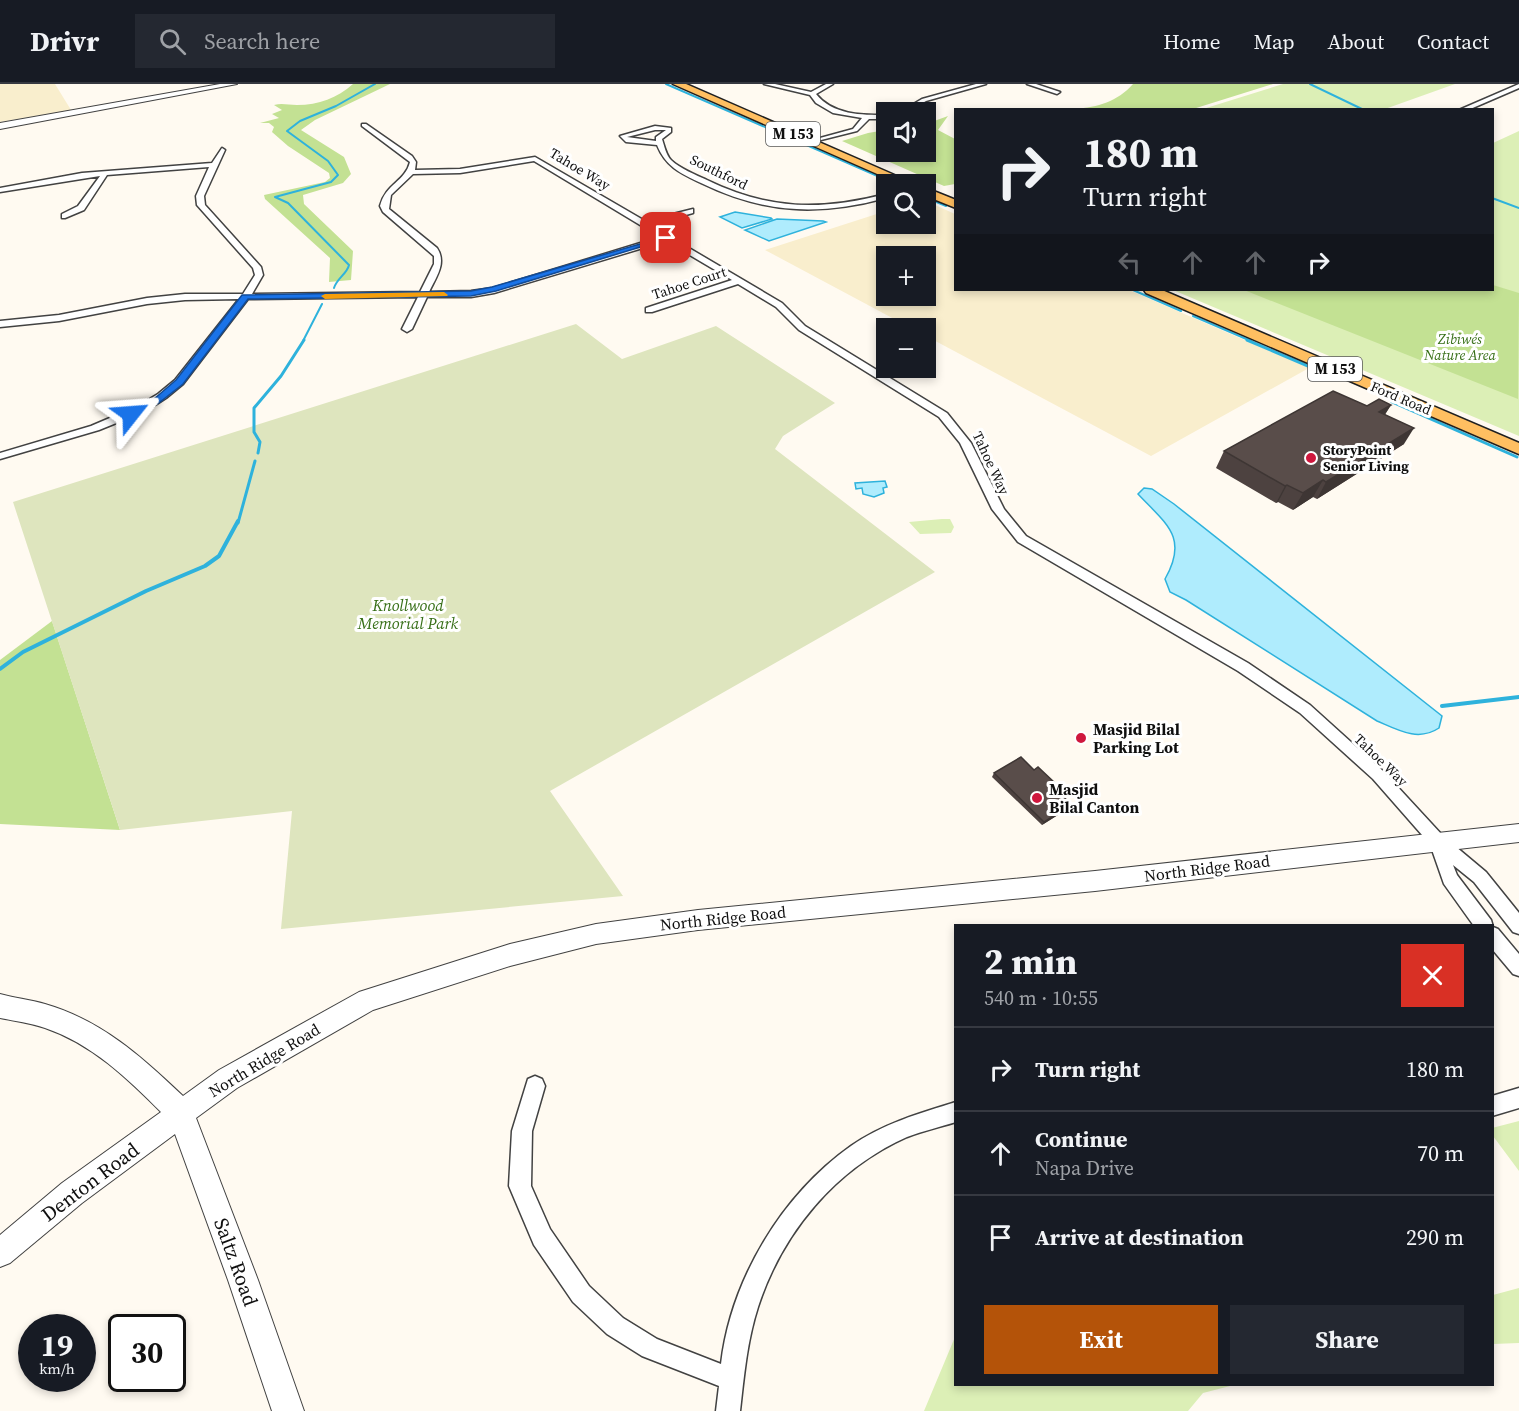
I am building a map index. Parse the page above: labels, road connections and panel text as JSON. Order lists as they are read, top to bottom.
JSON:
{
  "streets": {
    "main road": ["M 153", "Ford Road"],
    "street": [
      "Tahoe Way",
      "Southford",
      "Tahoe Court",
      "North Ridge Road",
      "Denton Road",
      "Saltz Road"
    ]
  },
  "crossings": [
    ["Tahoe Way", "Tahoe Court"],
    ["Tahoe Way", "North Ridge Road"],
    ["North Ridge Road", "Denton Road"],
    ["North Ridge Road", "Saltz Road"],
    ["Denton Road", "Saltz Road"]
  ],
  "parks": ["Zibiwés Nature Area", "Knollwood Memorial Park"],
  "places": ["StoryPoint Senior Living", "Masjid Bilal Parking Lot", "Masjid Bilal Canton"],
  "page": {
    "header": "Drivr",
    "search": "Search here",
    "nav": [
      "Home",
      "Map",
      "About",
      "Contact"
    ],
    "map_buttons": ["+", "−"],
    "turn": ["180 m", "Turn right"],
    "heading": ["2 min", "540 m · 10:55"],
    "list": [
      {
        "name": "Turn right",
        "value": "180 m"
      },
      {
        "name": "Continue",
        "note": "Napa Drive",
        "value": "70 m"
      },
      {
        "name": "Arrive at destination",
        "value": "290 m"
      }
    ],
    "buttons": ["Exit", "Share"],
    "speed": "19 km/h",
    "limit": "30"
  }
}
